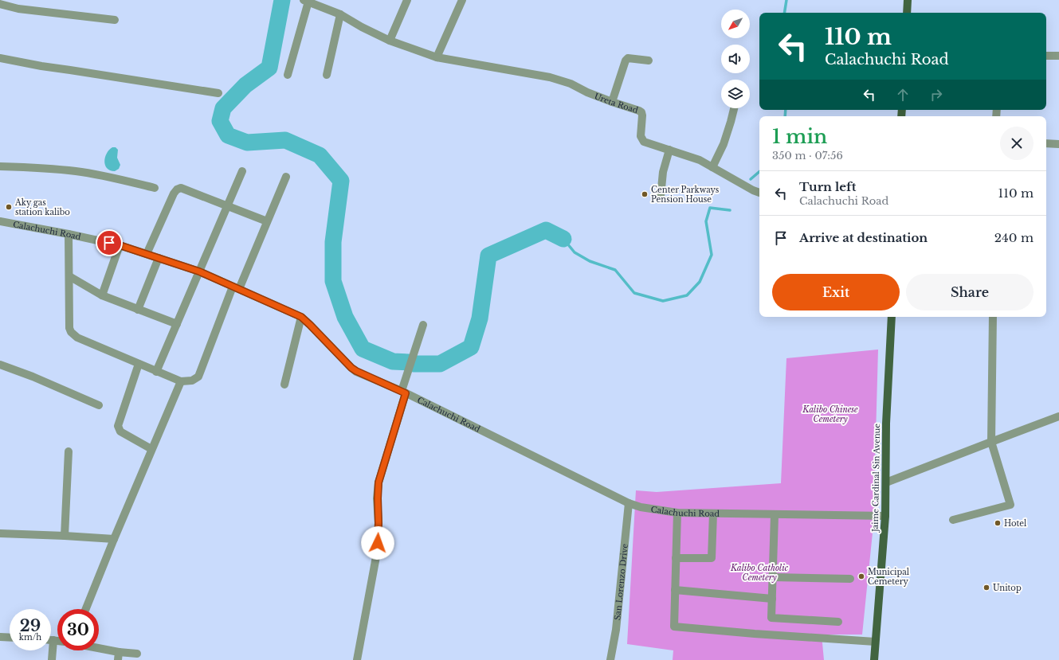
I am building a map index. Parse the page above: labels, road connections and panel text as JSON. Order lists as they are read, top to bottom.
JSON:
{
  "streets": {
    "main road": ["Jaime Cardinal Sin Avenue"],
    "street": ["Ureta Road", "Calachuchi Road", "San Lorenzo Drive"]
  },
  "crossings": [
    ["Calachuchi Road", "Jaime Cardinal Sin Avenue"],
    ["Calachuchi Road", "San Lorenzo Drive"]
  ],
  "parks": ["Kalibo Chinese Cemetery", "Kalibo Catholic Cemetery"],
  "places": [
    "Center Parkways Pension House",
    "Aky gas station kalibo",
    "Hotel",
    "Municipal Cemetery",
    "Unitop"
  ],
  "north": "bottom left",
  "page": {
    "turn": ["110 m", "Calachuchi Road"],
    "heading": ["1 min", "350 m · 07:56"],
    "list": [
      {
        "name": "Turn left",
        "note": "Calachuchi Road",
        "value": "110 m"
      },
      {
        "name": "Arrive at destination",
        "value": "240 m"
      }
    ],
    "buttons": ["Exit", "Share"],
    "speed": "29 km/h",
    "limit": "30"
  }
}
